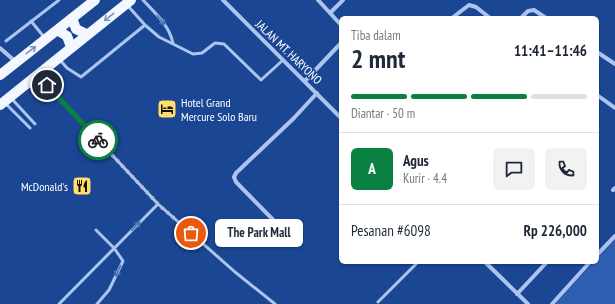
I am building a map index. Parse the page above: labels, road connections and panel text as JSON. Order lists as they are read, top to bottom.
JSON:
{
  "streets": {
    "street": ["JALAN MT. HARYONO"]
  },
  "places": {
    "hotel": ["Hotel Grand Mercure Solo Baru"],
    "restaurant": ["McDonald's"],
    "other": ["The Park Mall"]
  },
  "page": {
    "heading": ["2 mnt", "Tiba dalam", "11:41–11:46"],
    "panel": [
      "Agus",
      "Kurir · 4.4",
      "Pesanan #6098",
      "Rp 226,000"
    ],
    "bar": "Diantar · 50 m",
    "round": "A",
    "bubble": "The Park Mall"
  }
}
